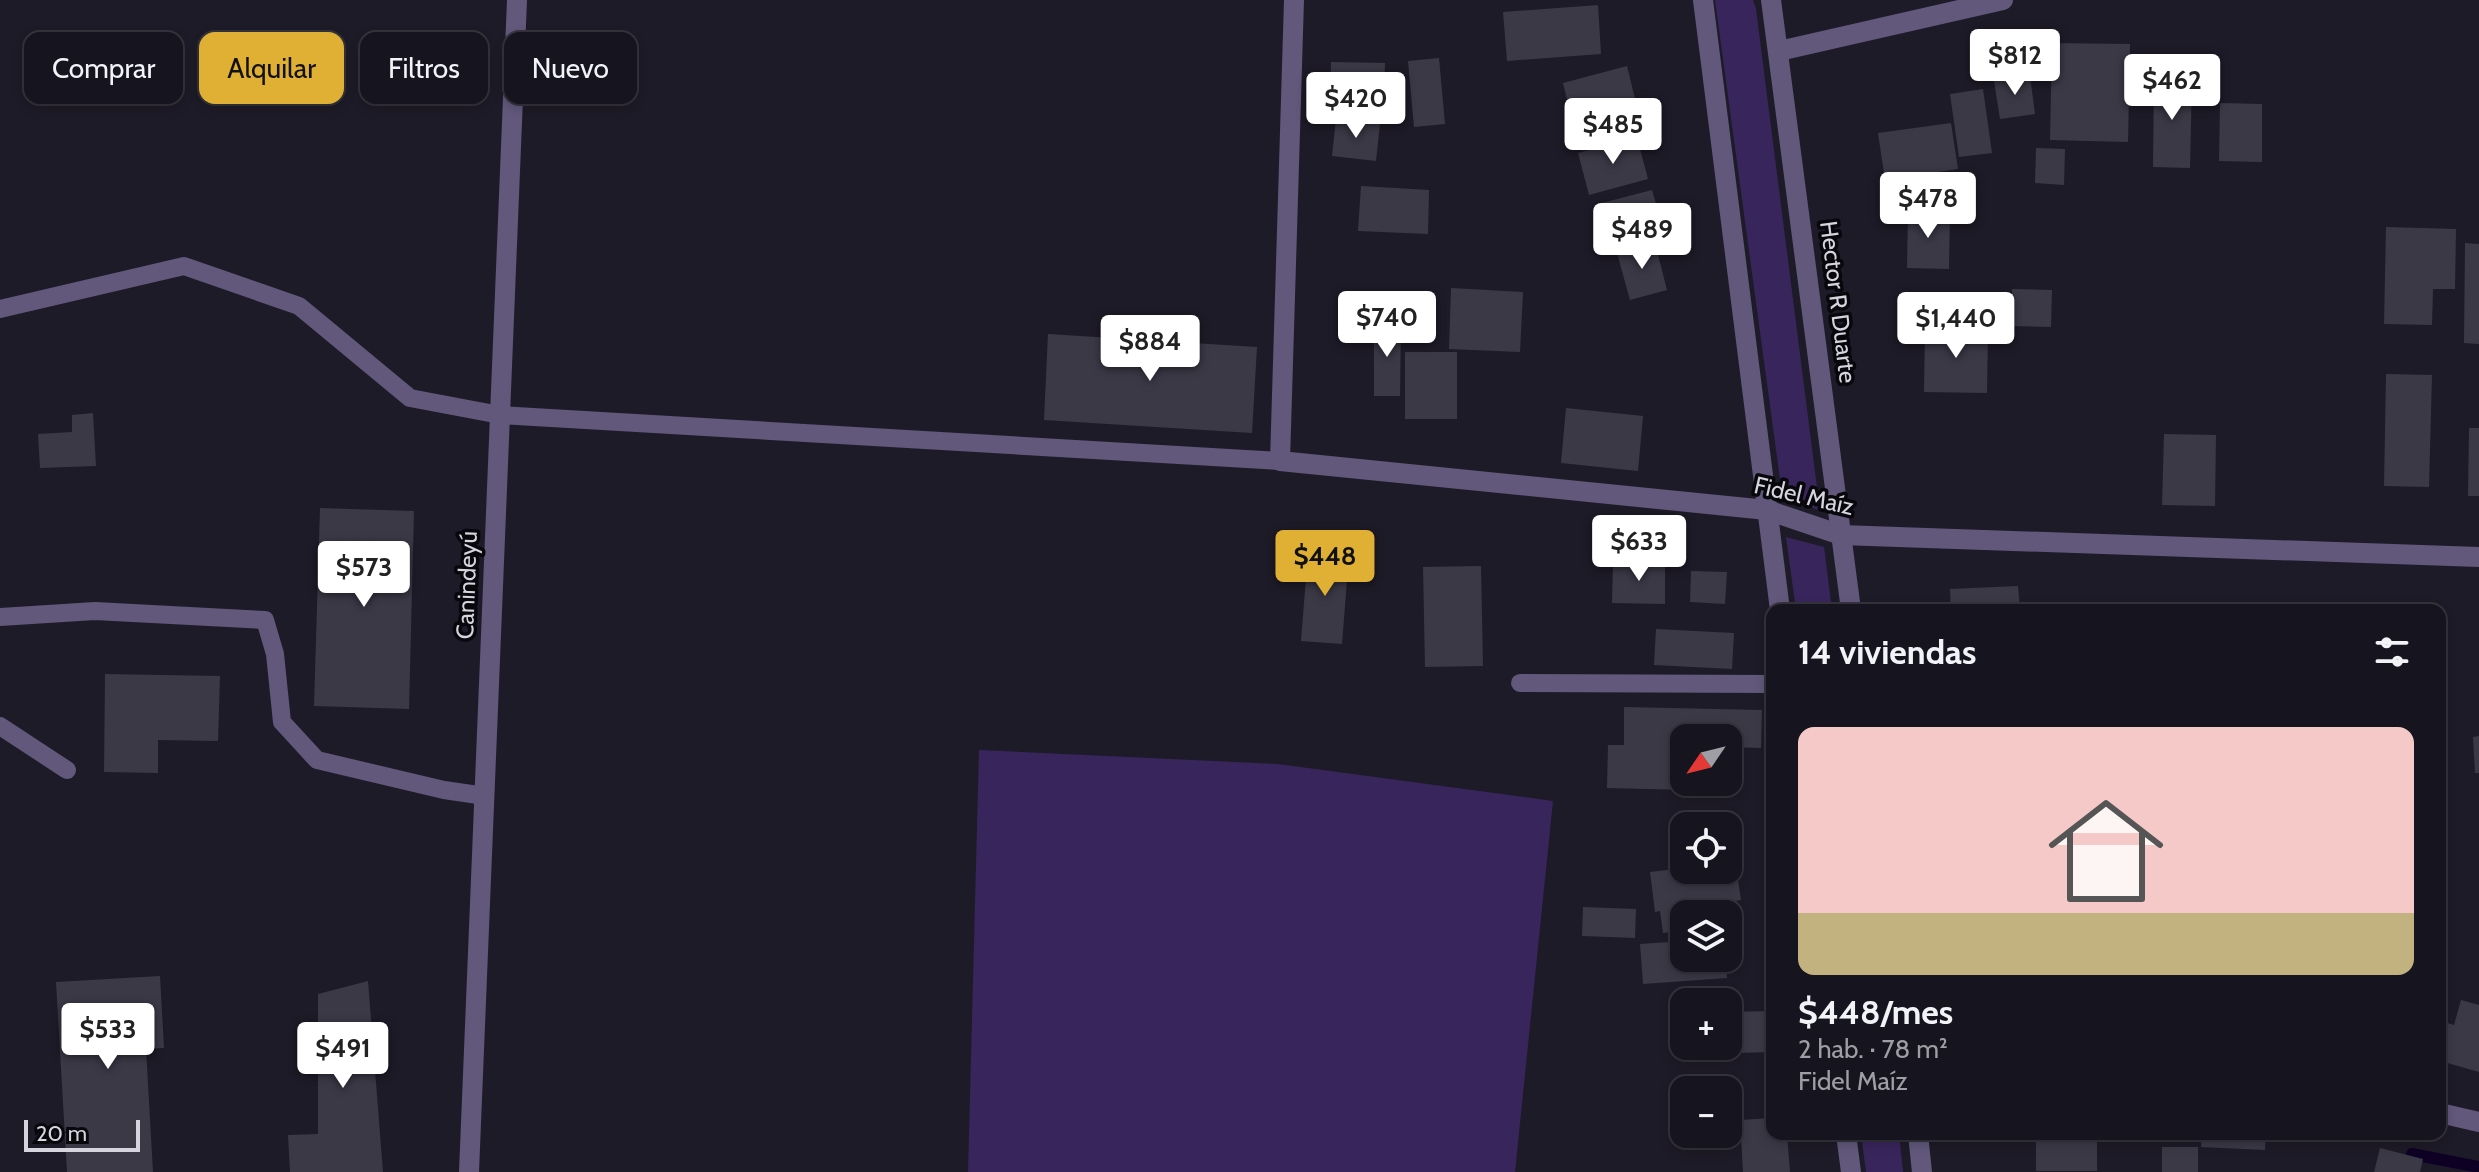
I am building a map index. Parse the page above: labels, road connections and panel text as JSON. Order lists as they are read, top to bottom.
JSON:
{
  "streets": {
    "street": ["Hector R Duarte", "Fidel Maíz", "Canindeyú"]
  },
  "crossings": [
    ["Hector R Duarte", "Fidel Maíz"]
  ],
  "scale_bar": "20 m",
  "north": "bottom left",
  "page": {
    "price": [
      "$812",
      "$462",
      "$420",
      "$485",
      "$478",
      "$489",
      "$740",
      "$1,440",
      "$884",
      "$633",
      "$448",
      "$573",
      "$533",
      "$491"
    ],
    "chip": [
      "Comprar",
      "Alquilar",
      "Filtros",
      "Nuevo"
    ],
    "heading": "14 viviendas",
    "list": [
      {
        "name": "$448/mes",
        "note": "2 hab. · 78 m² · Fidel Maíz"
      }
    ],
    "map_buttons": ["+", "−"],
    "scale": "20 m"
  }
}
